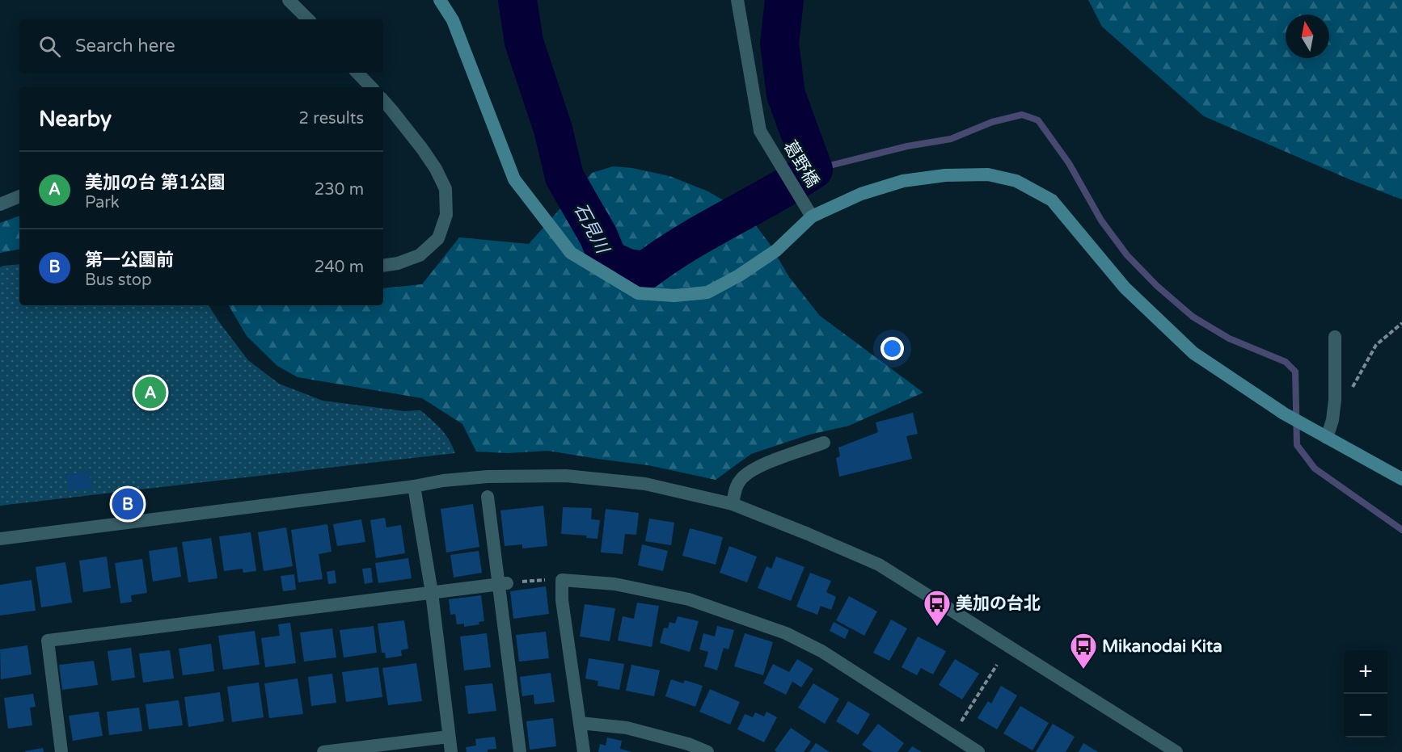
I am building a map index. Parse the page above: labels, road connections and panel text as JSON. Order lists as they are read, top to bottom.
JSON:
{
  "streets": {
    "street": ["葛野橋"]
  },
  "water": ["石見川"],
  "places": {
    "bus stop": ["美加の台北", "Mikanodai Kita"]
  },
  "north": "top",
  "page": {
    "search": "Search here",
    "heading": ["Nearby", "2 results"],
    "list": [
      {
        "mark": "A",
        "name": "美加の台 第1公園",
        "note": "Park",
        "value": "230 m"
      },
      {
        "mark": "B",
        "name": "第一公園前",
        "note": "Bus stop",
        "value": "240 m"
      }
    ],
    "pins": ["A", "B"],
    "map_buttons": ["+", "−"]
  }
}
